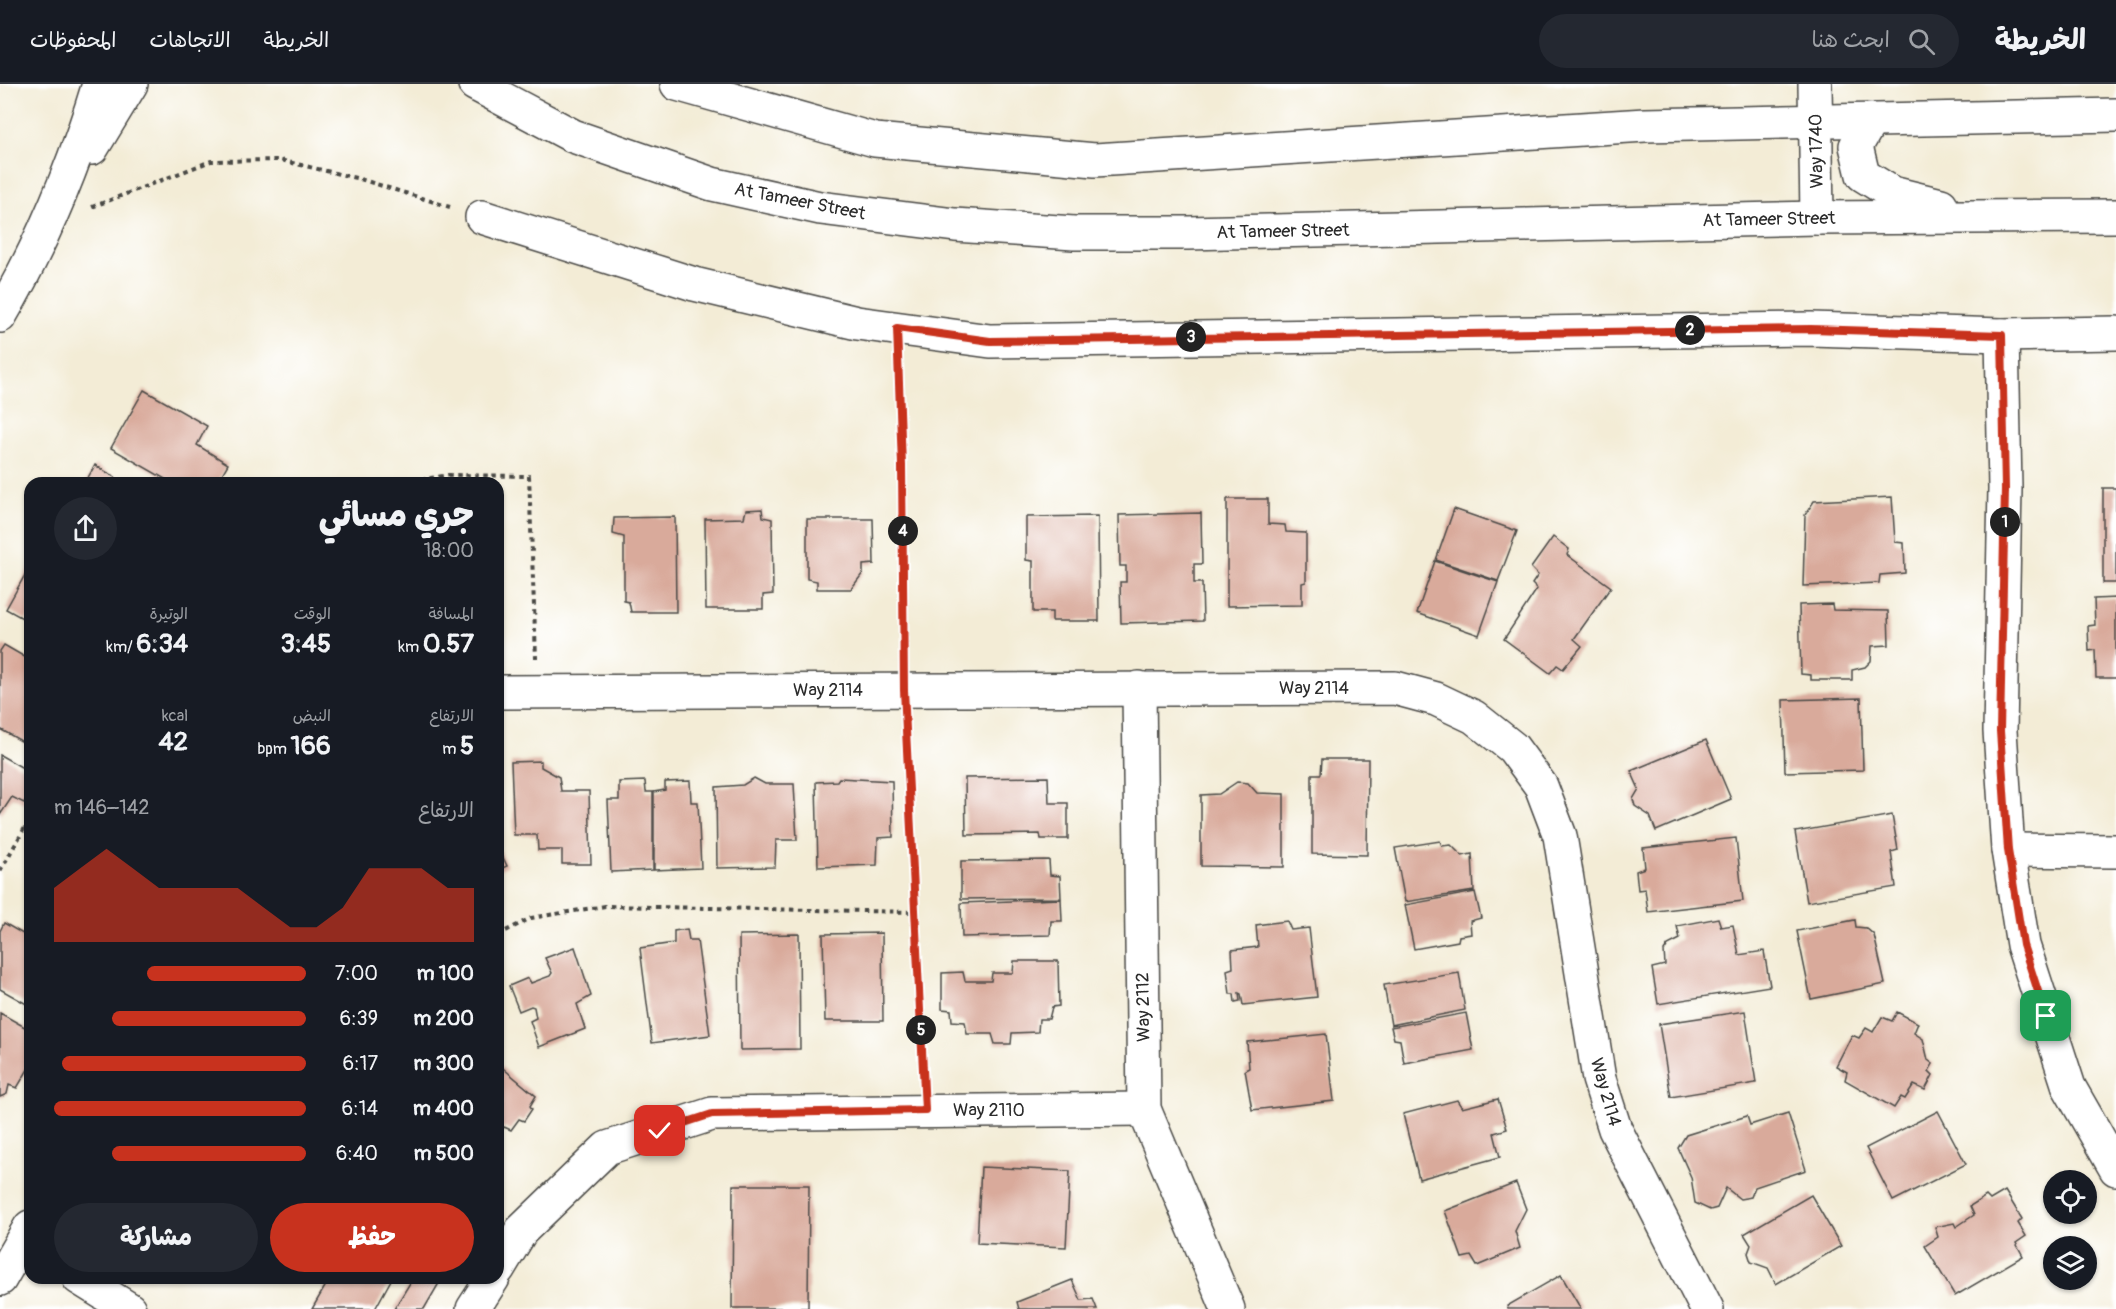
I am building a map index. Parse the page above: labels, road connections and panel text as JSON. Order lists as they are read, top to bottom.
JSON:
{
  "streets": {
    "street": [
      "Way 1740",
      "At Tameer Street",
      "Way 2114",
      "Way 2112",
      "Way 2110"
    ]
  },
  "crossings": [
    ["Way 1740", "At Tameer Street"],
    ["Way 2114", "Way 2112"],
    ["Way 2112", "Way 2110"]
  ],
  "page": {
    "header": "الخريطة",
    "search": "ابحث هنا",
    "nav": ["الخريطة", "الاتجاهات", "المحفوظات"],
    "pins": [
      "2",
      "3",
      "1",
      "4",
      "5"
    ],
    "heading": ["جري مسائي", "18:00"],
    "stats": [
      ["المسافة", "0.57 km"],
      ["الوقت", "3:45"],
      ["الوتيرة", "6:34 /km"],
      ["الارتفاع", "5 m"],
      ["النبض", "166 bpm"],
      ["kcal", "42"]
    ],
    "chart": ["الارتفاع", "142–146 m"],
    "list": [
      {
        "name": "100 m",
        "note": "7:00"
      },
      {
        "name": "200 m",
        "note": "6:39"
      },
      {
        "name": "300 m",
        "note": "6:17"
      },
      {
        "name": "400 m",
        "note": "6:14"
      },
      {
        "name": "500 m",
        "note": "6:40"
      }
    ],
    "buttons": ["حفظ", "مشاركة"]
  }
}
